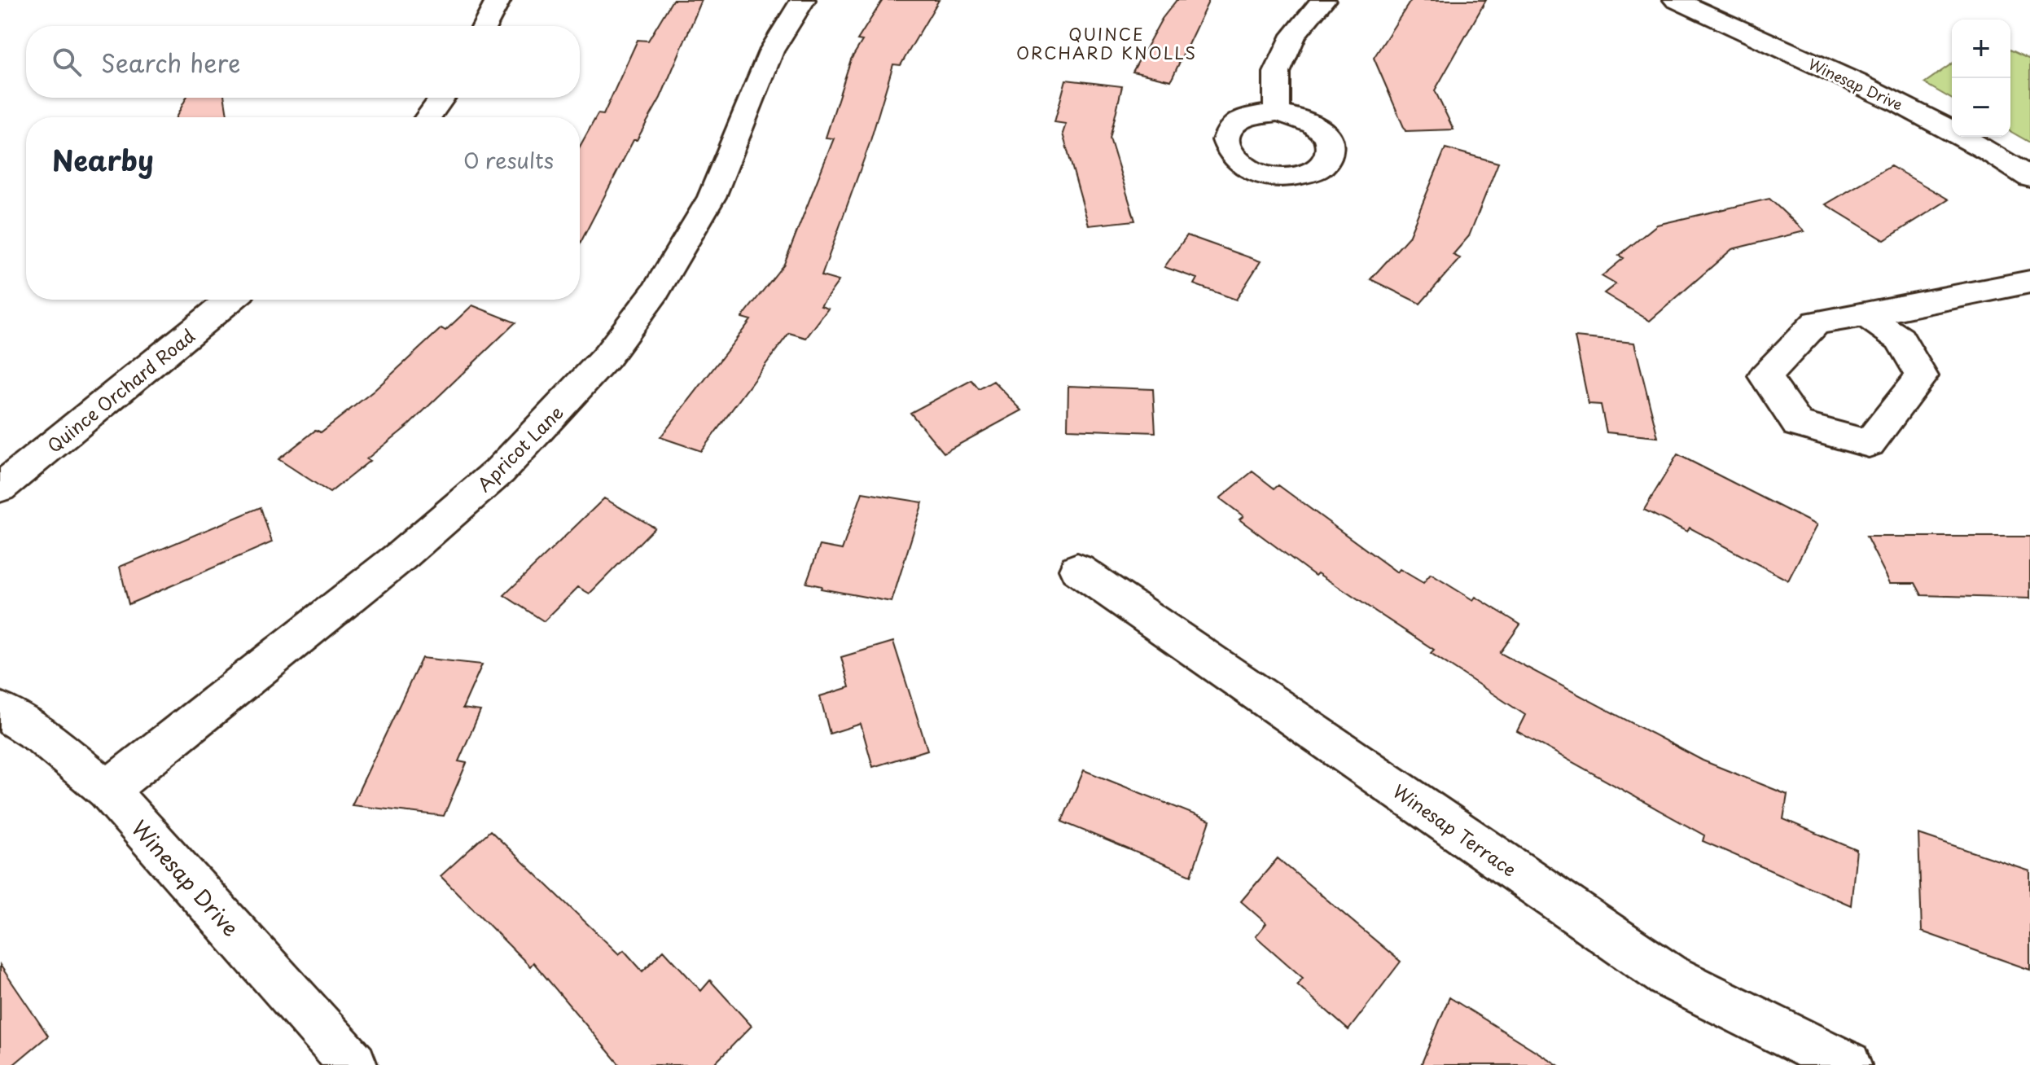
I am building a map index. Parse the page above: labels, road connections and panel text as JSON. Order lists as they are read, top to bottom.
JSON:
{
  "streets": {
    "street": [
      "Winesap Drive",
      "Quince Orchard Road",
      "Apricot Lane",
      "Winesap Terrace"
    ]
  },
  "crossings": [
    ["Winesap Drive", "Apricot Lane"]
  ],
  "districts": ["QUINCE ORCHARD KNOLLS"],
  "page": {
    "map_buttons": ["+", "−"],
    "search": "Search here",
    "heading": ["Nearby", "0 results"]
  }
}
